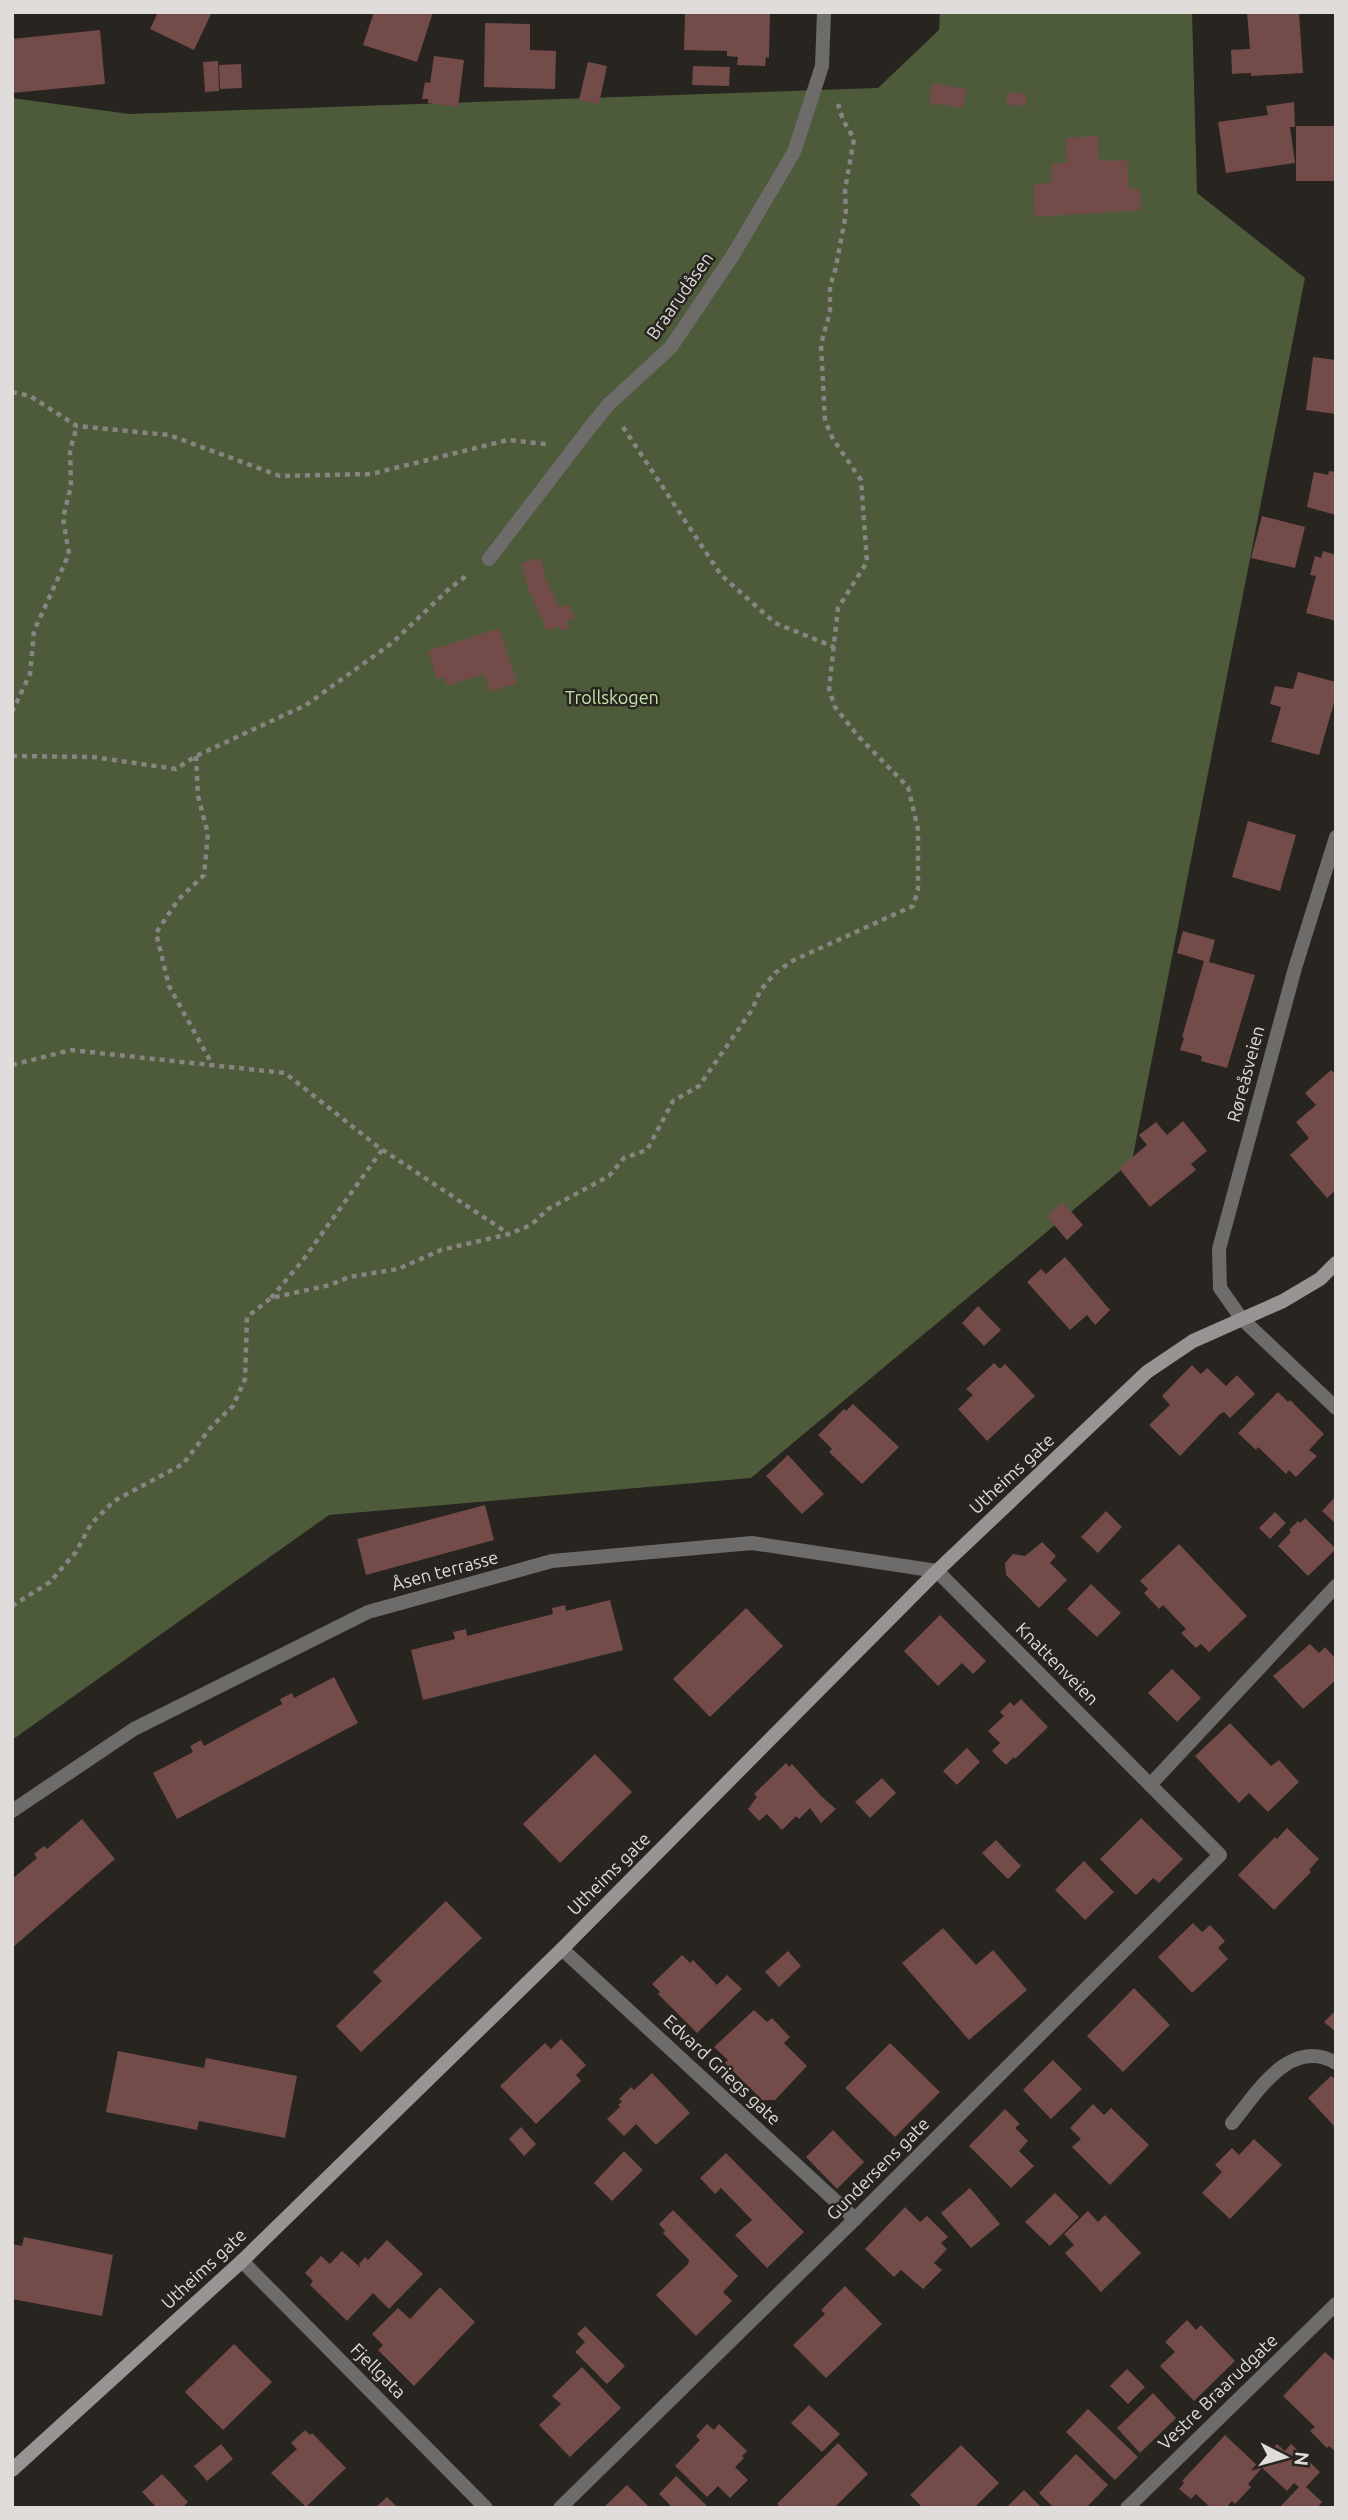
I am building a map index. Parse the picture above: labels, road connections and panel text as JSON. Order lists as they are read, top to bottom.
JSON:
{
  "streets": {
    "main road": ["Utheims gate"],
    "street": [
      "Braarudåsen",
      "Røreåsveien",
      "Åsen terrasse",
      "Knattenveien",
      "Edvard Griegs gate",
      "Gundersens gate",
      "Fjellgata",
      "Vestre Braarudgate"
    ]
  },
  "crossings": [
    ["Røreåsveien", "Utheims gate"],
    ["Utheims gate", "Åsen terrasse"],
    ["Utheims gate", "Knattenveien"],
    ["Utheims gate", "Edvard Griegs gate"],
    ["Utheims gate", "Fjellgata"],
    ["Åsen terrasse", "Knattenveien"],
    ["Knattenveien", "Gundersens gate"],
    ["Edvard Griegs gate", "Gundersens gate"]
  ],
  "parks": ["Trollskogen"],
  "north": "right"
}
